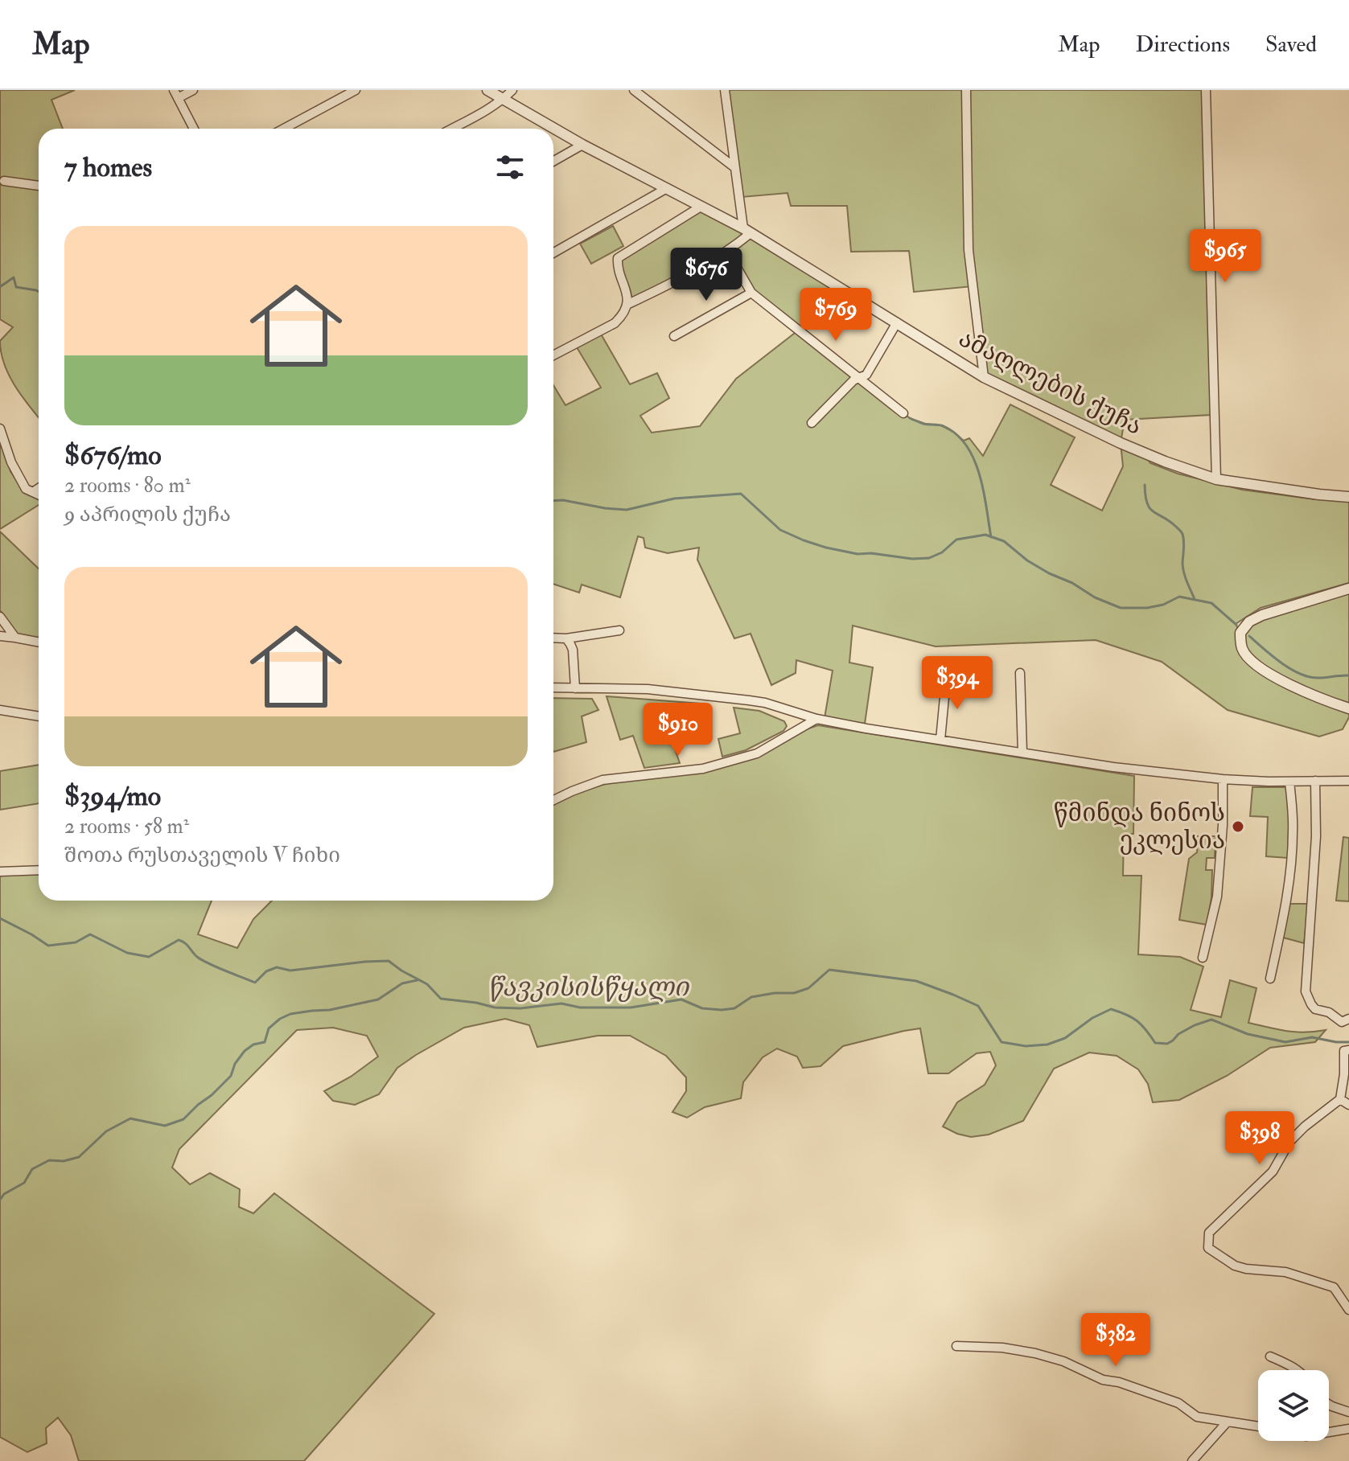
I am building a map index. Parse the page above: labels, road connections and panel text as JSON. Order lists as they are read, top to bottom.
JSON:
{
  "streets": {
    "street": ["ამაღლების ქუჩა"]
  },
  "water": ["წავკისისწყალი"],
  "places": ["წმინდა ნინოს ეკლესია"],
  "page": {
    "header": "Map",
    "nav": ["Map", "Directions", "Saved"],
    "heading": "7 homes",
    "list": [
      {
        "name": "$676/mo",
        "note": "2 rooms · 80 m² · 9 აპრილის ქუჩა"
      },
      {
        "name": "$394/mo",
        "note": "2 rooms · 58 m² · შოთა რუსთაველის V ჩიხი"
      }
    ],
    "price": [
      "$965",
      "$676",
      "$769",
      "$394",
      "$910",
      "$398",
      "$382"
    ]
  }
}
